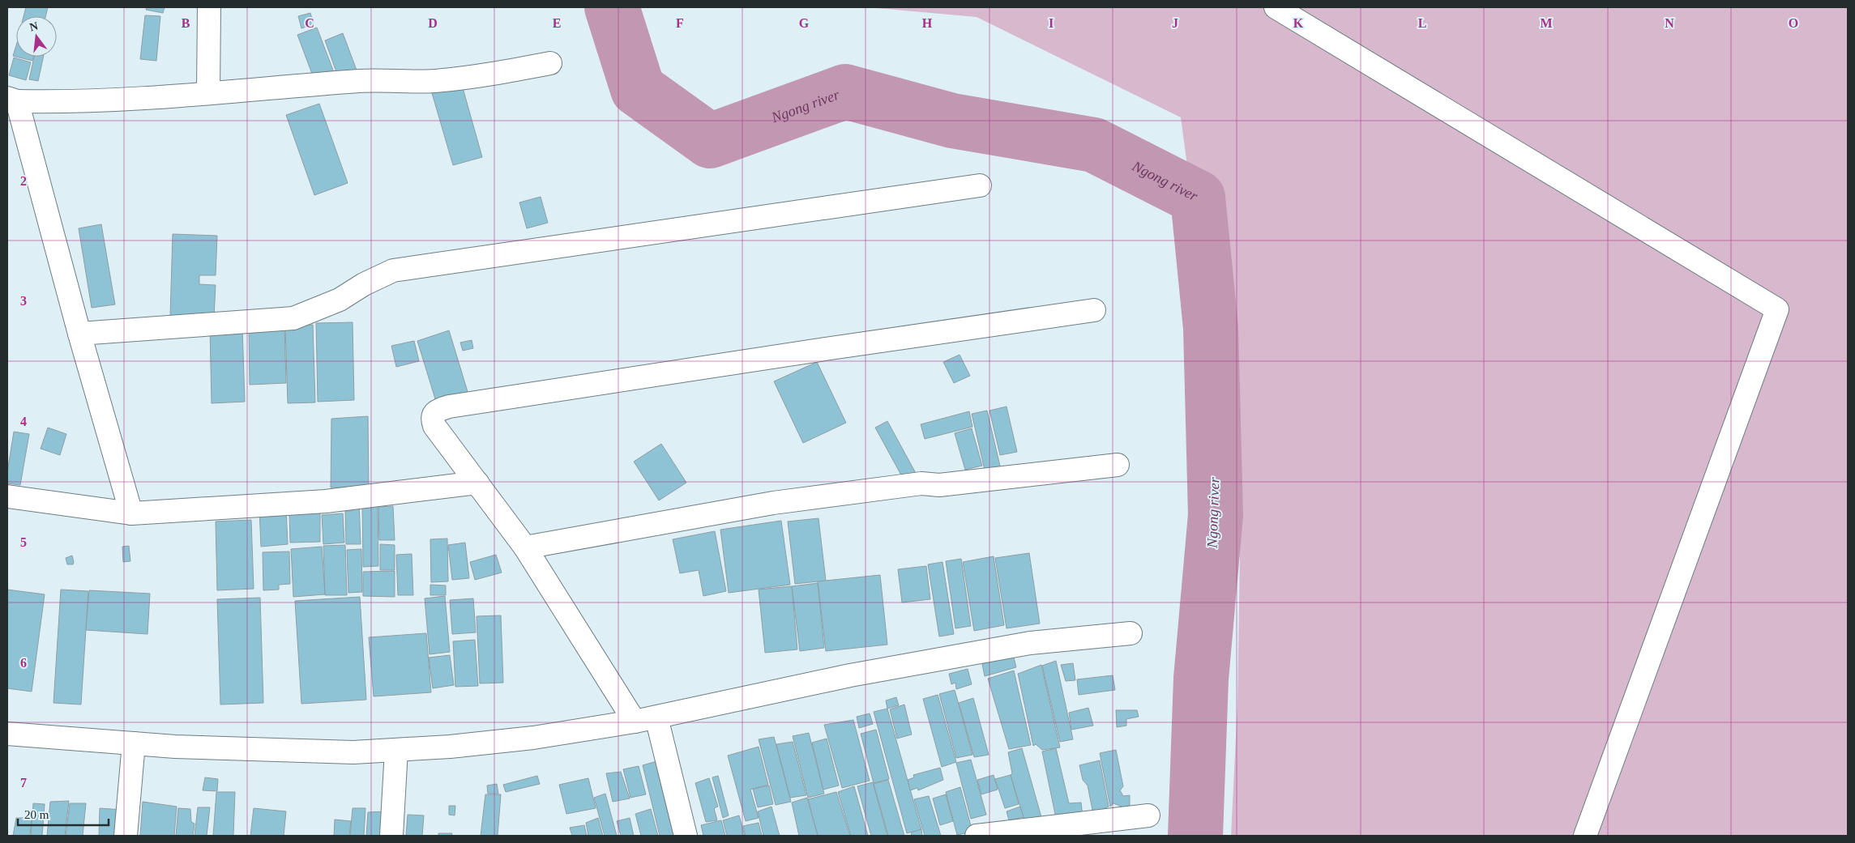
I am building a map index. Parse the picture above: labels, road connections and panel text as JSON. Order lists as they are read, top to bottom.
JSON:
{
  "water": ["Ngong river"],
  "scale_bar": "20 m",
  "north": "top",
  "grid": {
    "columns": [
      "B",
      "C",
      "D",
      "E",
      "F",
      "G",
      "H",
      "I",
      "J",
      "K",
      "L",
      "M",
      "N",
      "O"
    ],
    "rows": [
      "2",
      "3",
      "4",
      "5",
      "6",
      "7"
    ]
  }
}
